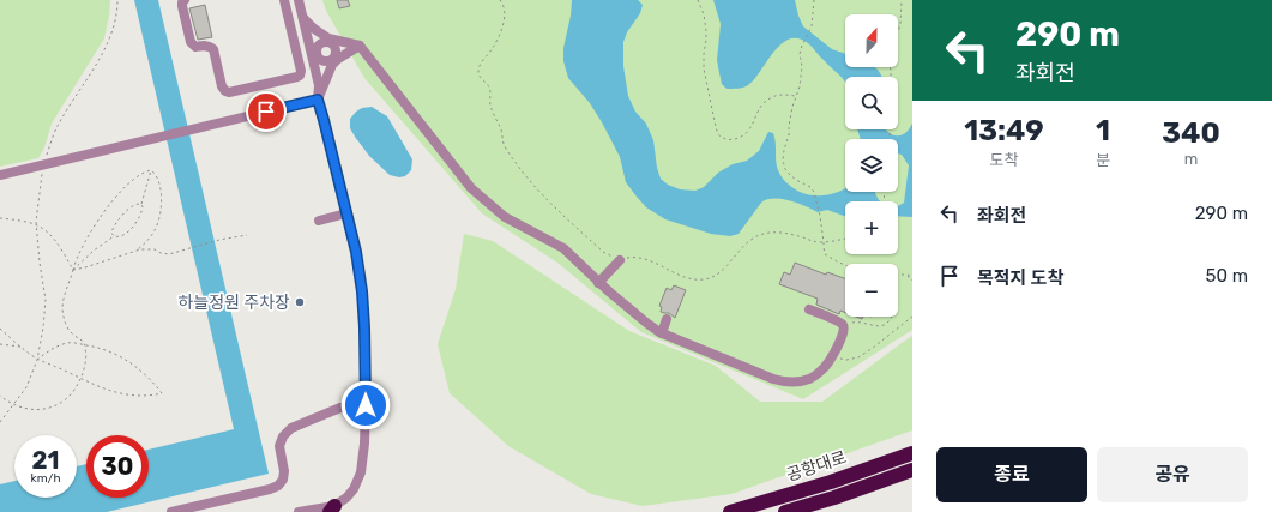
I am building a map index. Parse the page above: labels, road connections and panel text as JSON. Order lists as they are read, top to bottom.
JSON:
{
  "streets": {
    "highway": ["공항대로"]
  },
  "places": ["하늘정원 주차장"],
  "north": "top",
  "page": {
    "turn": ["290 m", "좌회전"],
    "map_buttons": ["+", "−"],
    "eta": [
      "13:49",
      "도착",
      "1",
      "분",
      "340",
      "m"
    ],
    "list": [
      {
        "name": "좌회전",
        "value": "290 m"
      },
      {
        "name": "목적지 도착",
        "value": "50 m"
      }
    ],
    "speed": "21 km/h",
    "limit": "30",
    "buttons": ["종료", "공유"]
  }
}
